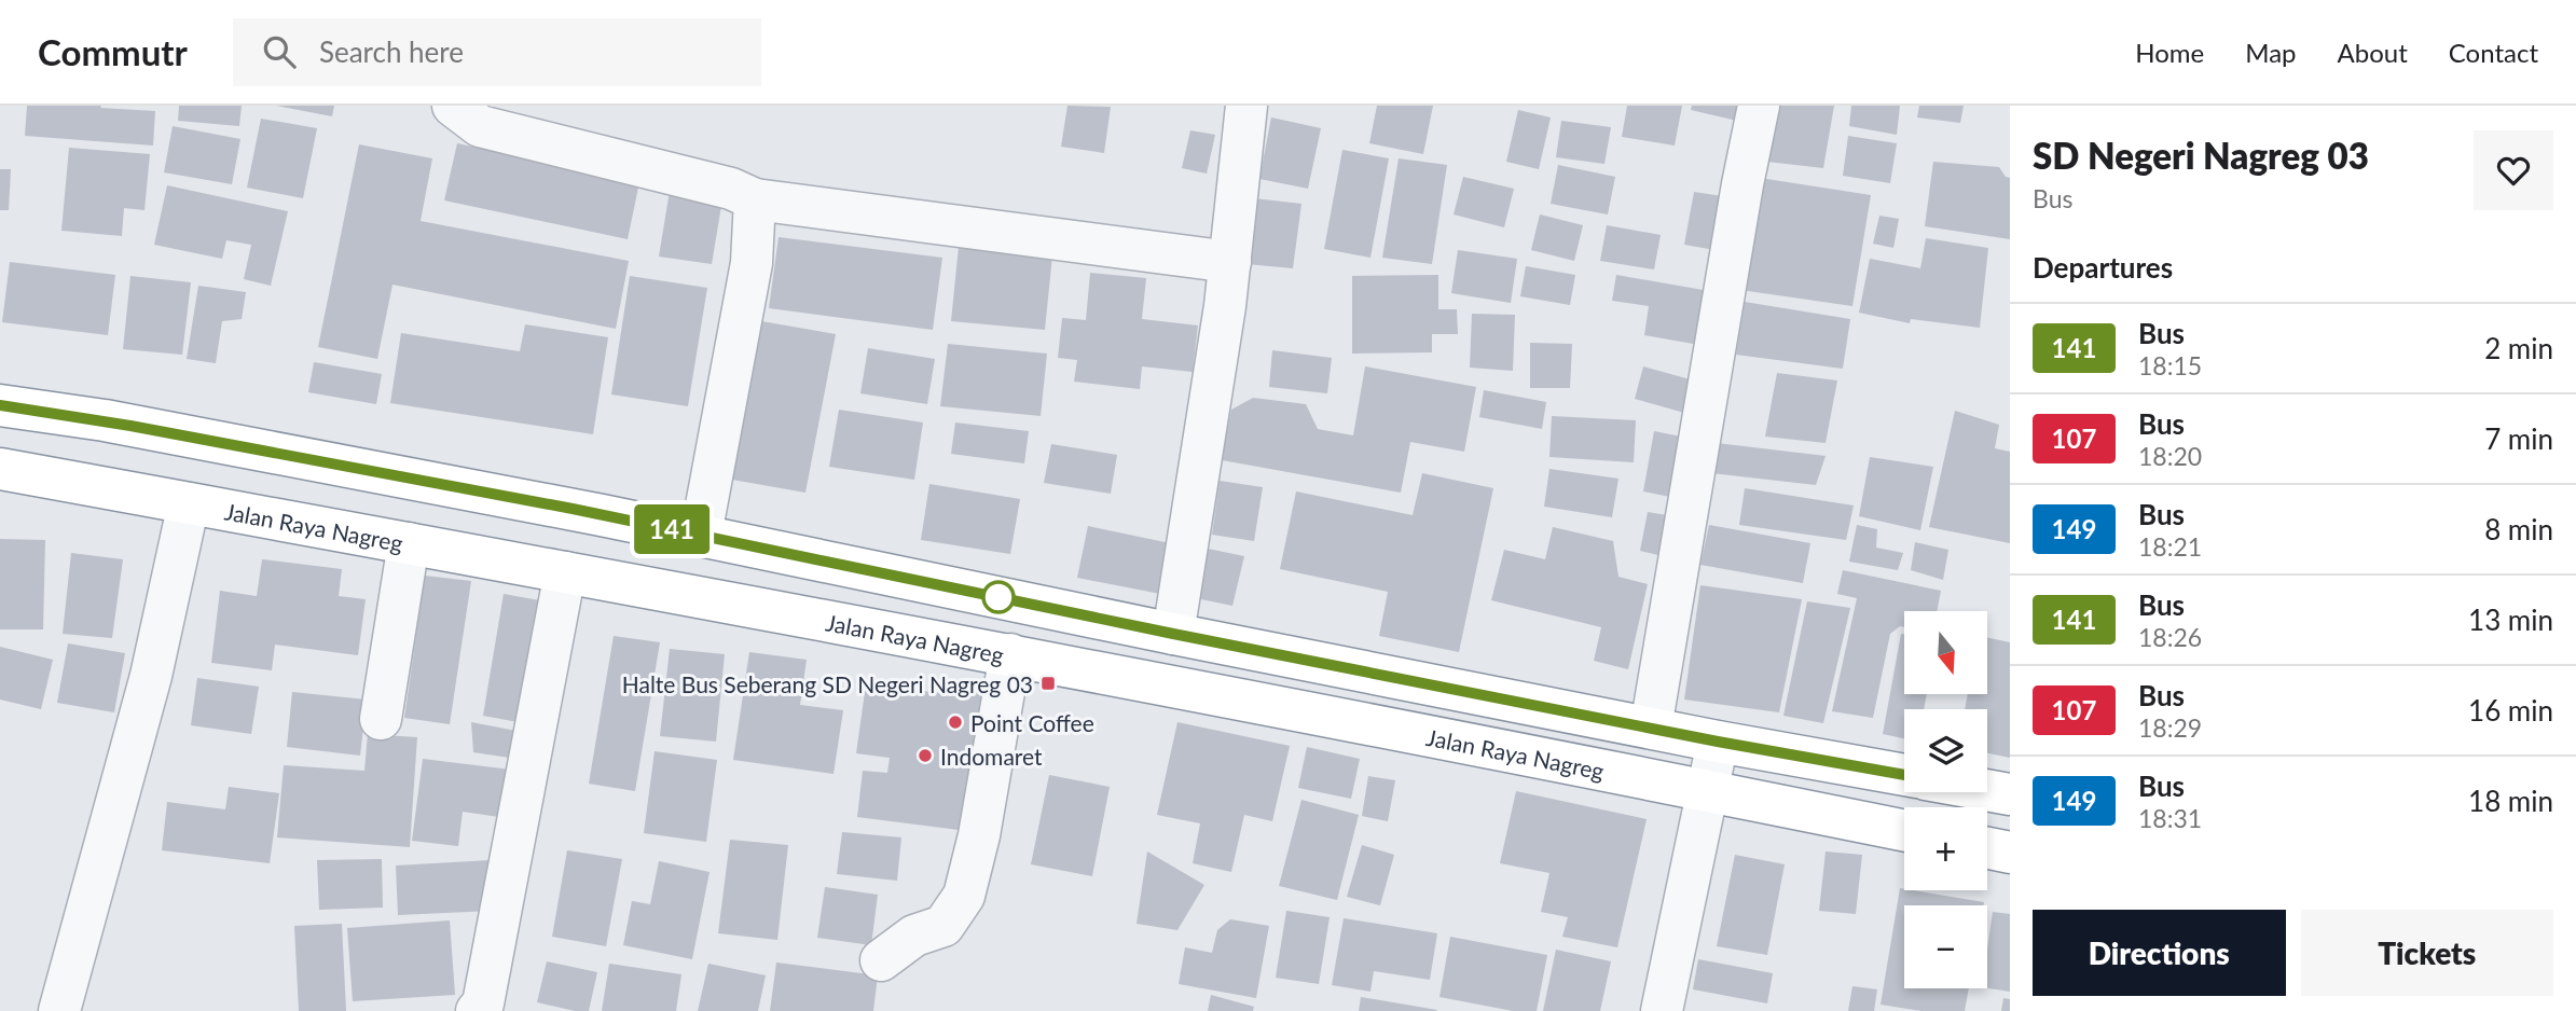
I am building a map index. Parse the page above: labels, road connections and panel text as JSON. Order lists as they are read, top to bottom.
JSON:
{
  "streets": {
    "highway": ["Jalan Raya Nagreg"]
  },
  "places": {
    "transit": ["Halte Bus Seberang SD Negeri Nagreg 03"],
    "other": ["Point Coffee", "Indomaret"]
  },
  "lines": ["bus line 141"],
  "north": "bottom",
  "page": {
    "header": "Commutr",
    "search": "Search here",
    "nav": [
      "Home",
      "Map",
      "About",
      "Contact"
    ],
    "on_map": "141",
    "heading": [
      ["SD Negeri Nagreg 03", "Bus"],
      "Departures"
    ],
    "list": [
      {
        "mark": "141",
        "name": "Bus",
        "note": "18:15",
        "value": "2 min"
      },
      {
        "mark": "107",
        "name": "Bus",
        "note": "18:20",
        "value": "7 min"
      },
      {
        "mark": "149",
        "name": "Bus",
        "note": "18:21",
        "value": "8 min"
      },
      {
        "mark": "141",
        "name": "Bus",
        "note": "18:26",
        "value": "13 min"
      },
      {
        "mark": "107",
        "name": "Bus",
        "note": "18:29",
        "value": "16 min"
      },
      {
        "mark": "149",
        "name": "Bus",
        "note": "18:31",
        "value": "18 min"
      }
    ],
    "map_buttons": ["+", "−"],
    "buttons": ["Directions", "Tickets"]
  }
}
